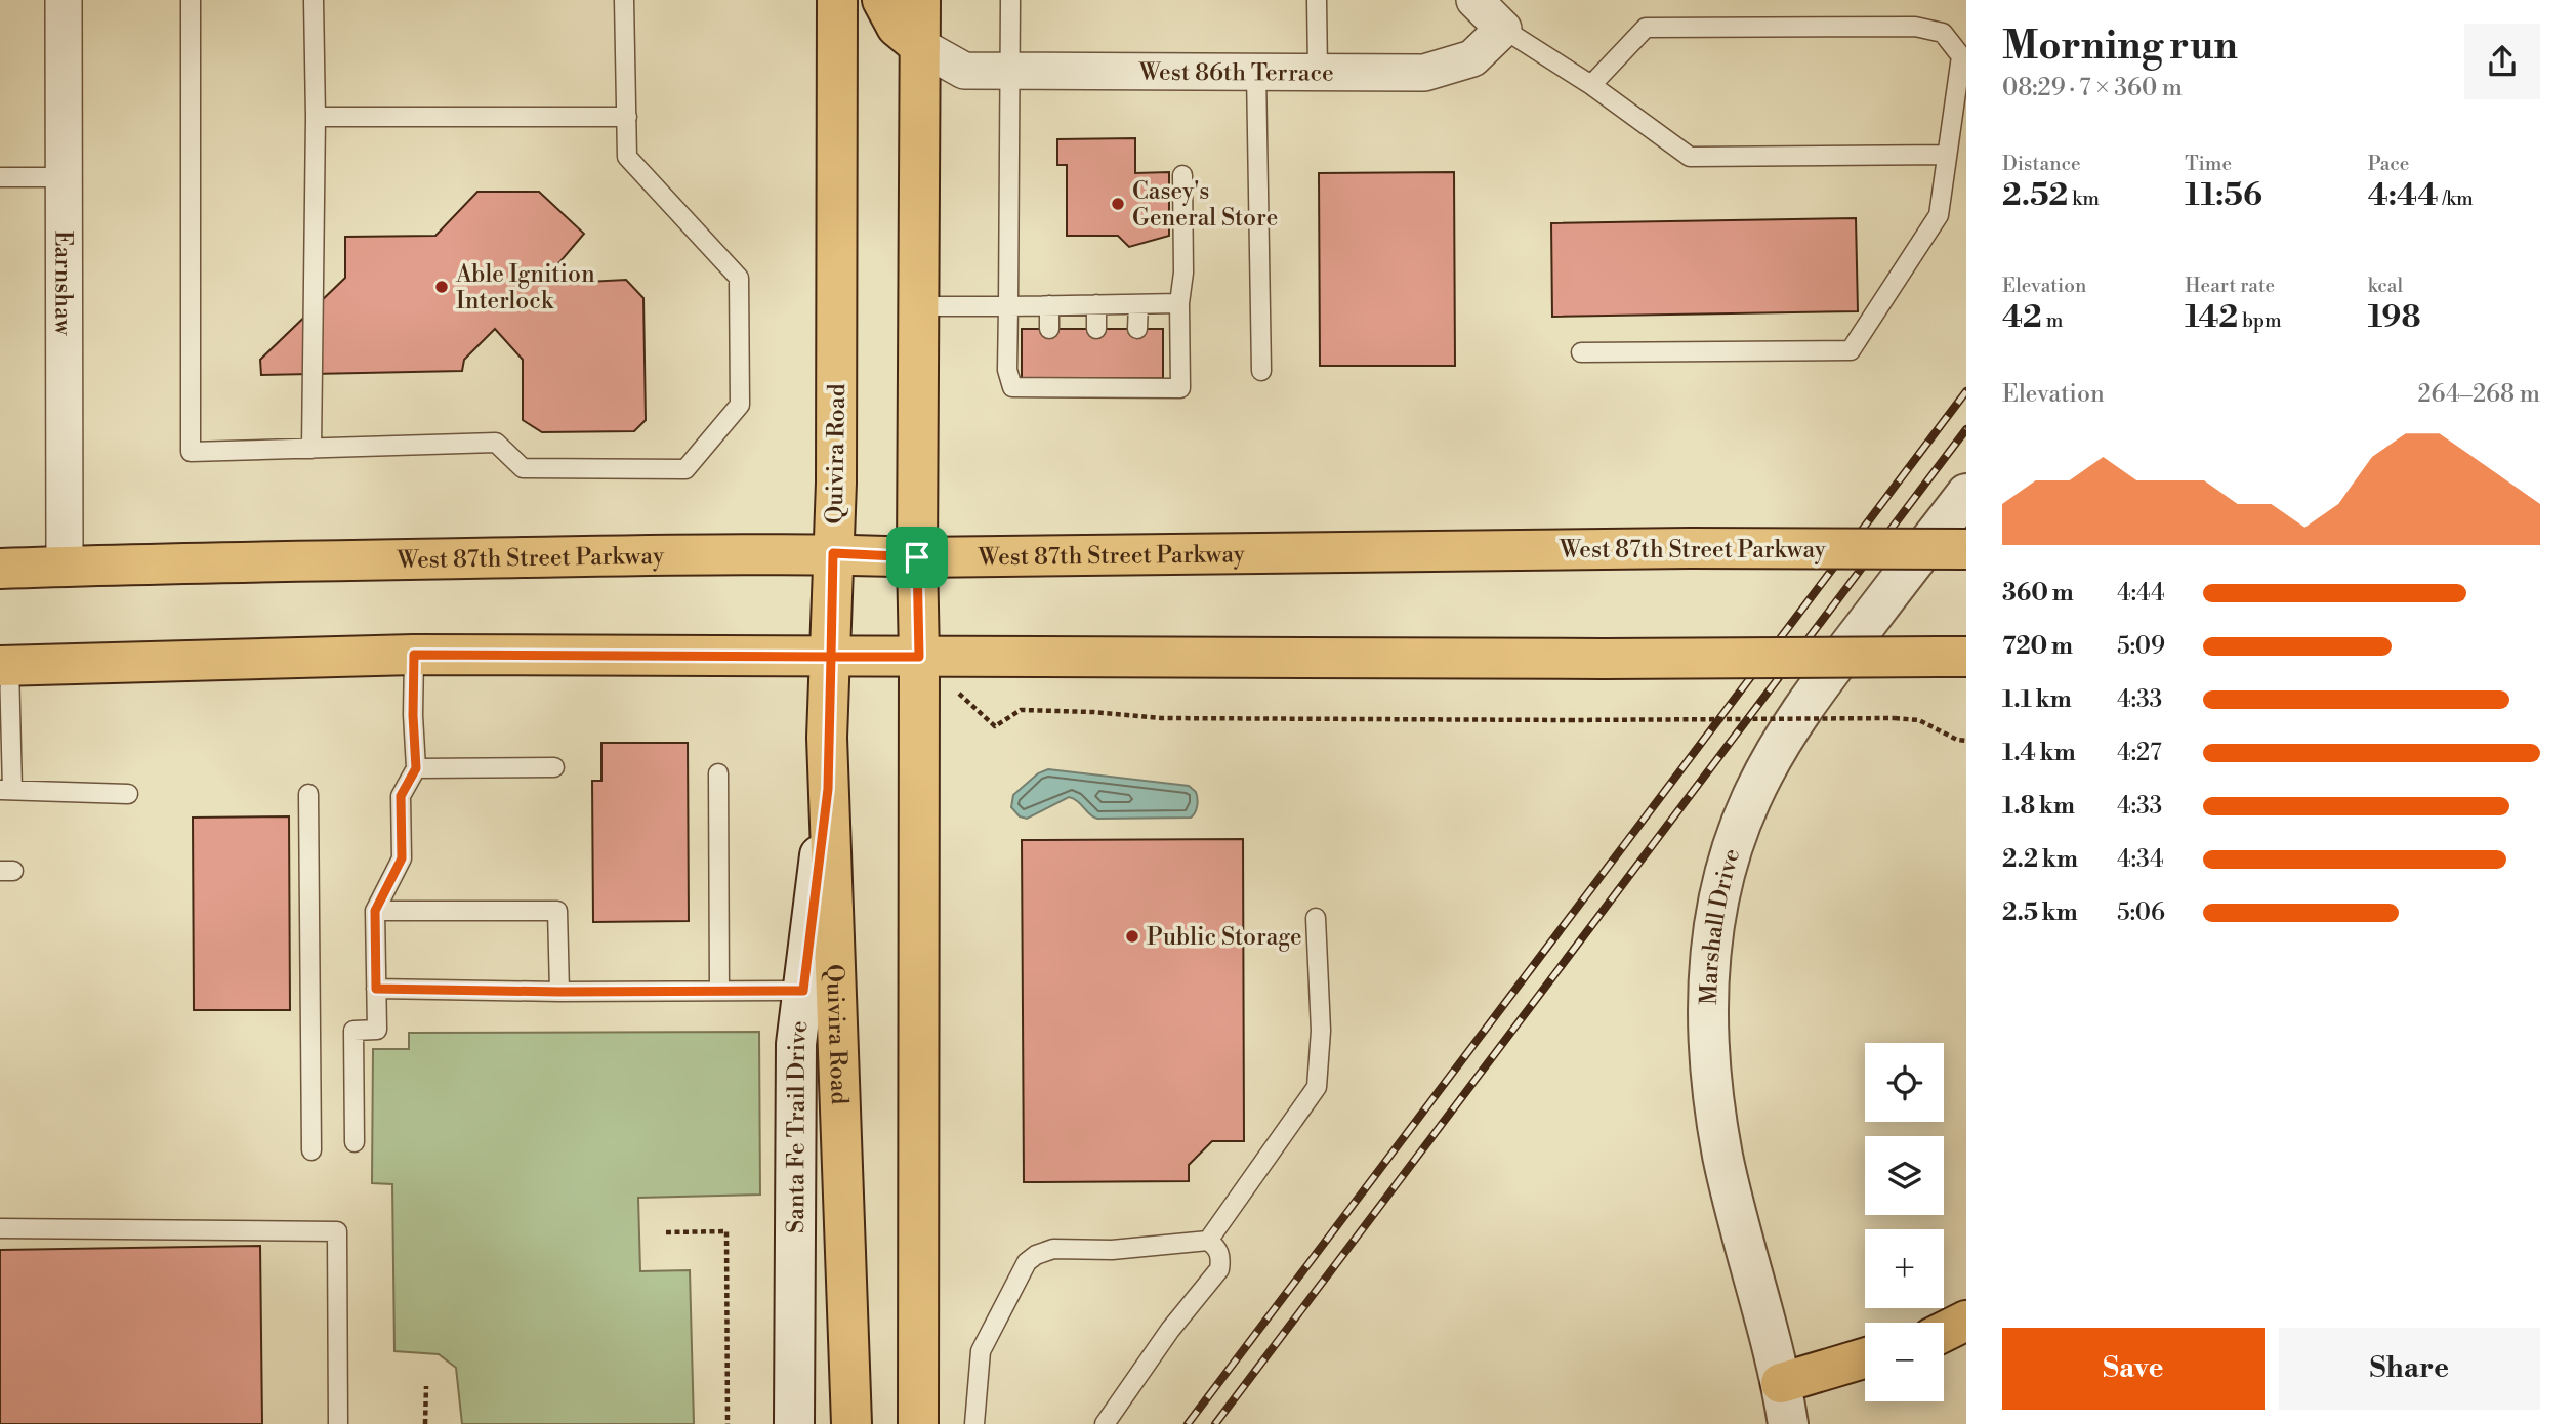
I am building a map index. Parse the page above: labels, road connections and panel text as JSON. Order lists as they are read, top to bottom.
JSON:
{
  "streets": {
    "main road": ["Quivira Road", "West 87th Street Parkway"],
    "street": [
      "West 86th Terrace",
      "Earnshaw",
      "Marshall Drive",
      "Santa Fe Trail Drive"
    ]
  },
  "crossings": [
    ["Earnshaw", "West 87th Street Parkway"],
    ["Quivira Road", "West 87th Street Parkway"],
    ["Quivira Road", "Santa Fe Trail Drive"]
  ],
  "places": ["Casey's General Store", "Able Ignition Interlock", "Public Storage"],
  "page": {
    "heading": ["Morning run", "08:29 · 7 × 360 m"],
    "stats": [
      ["Distance", "2.52 km"],
      ["Time", "11:56"],
      ["Pace", "4:44 /km"],
      ["Elevation", "42 m"],
      ["Heart rate", "142 bpm"],
      ["kcal", "198"]
    ],
    "chart": ["Elevation", "264–268 m"],
    "list": [
      {
        "name": "360 m",
        "note": "4:44"
      },
      {
        "name": "720 m",
        "note": "5:09"
      },
      {
        "name": "1.1 km",
        "note": "4:33"
      },
      {
        "name": "1.4 km",
        "note": "4:27"
      },
      {
        "name": "1.8 km",
        "note": "4:33"
      },
      {
        "name": "2.2 km",
        "note": "4:34"
      },
      {
        "name": "2.5 km",
        "note": "5:06"
      }
    ],
    "map_buttons": ["+", "−"],
    "buttons": ["Save", "Share"]
  }
}
